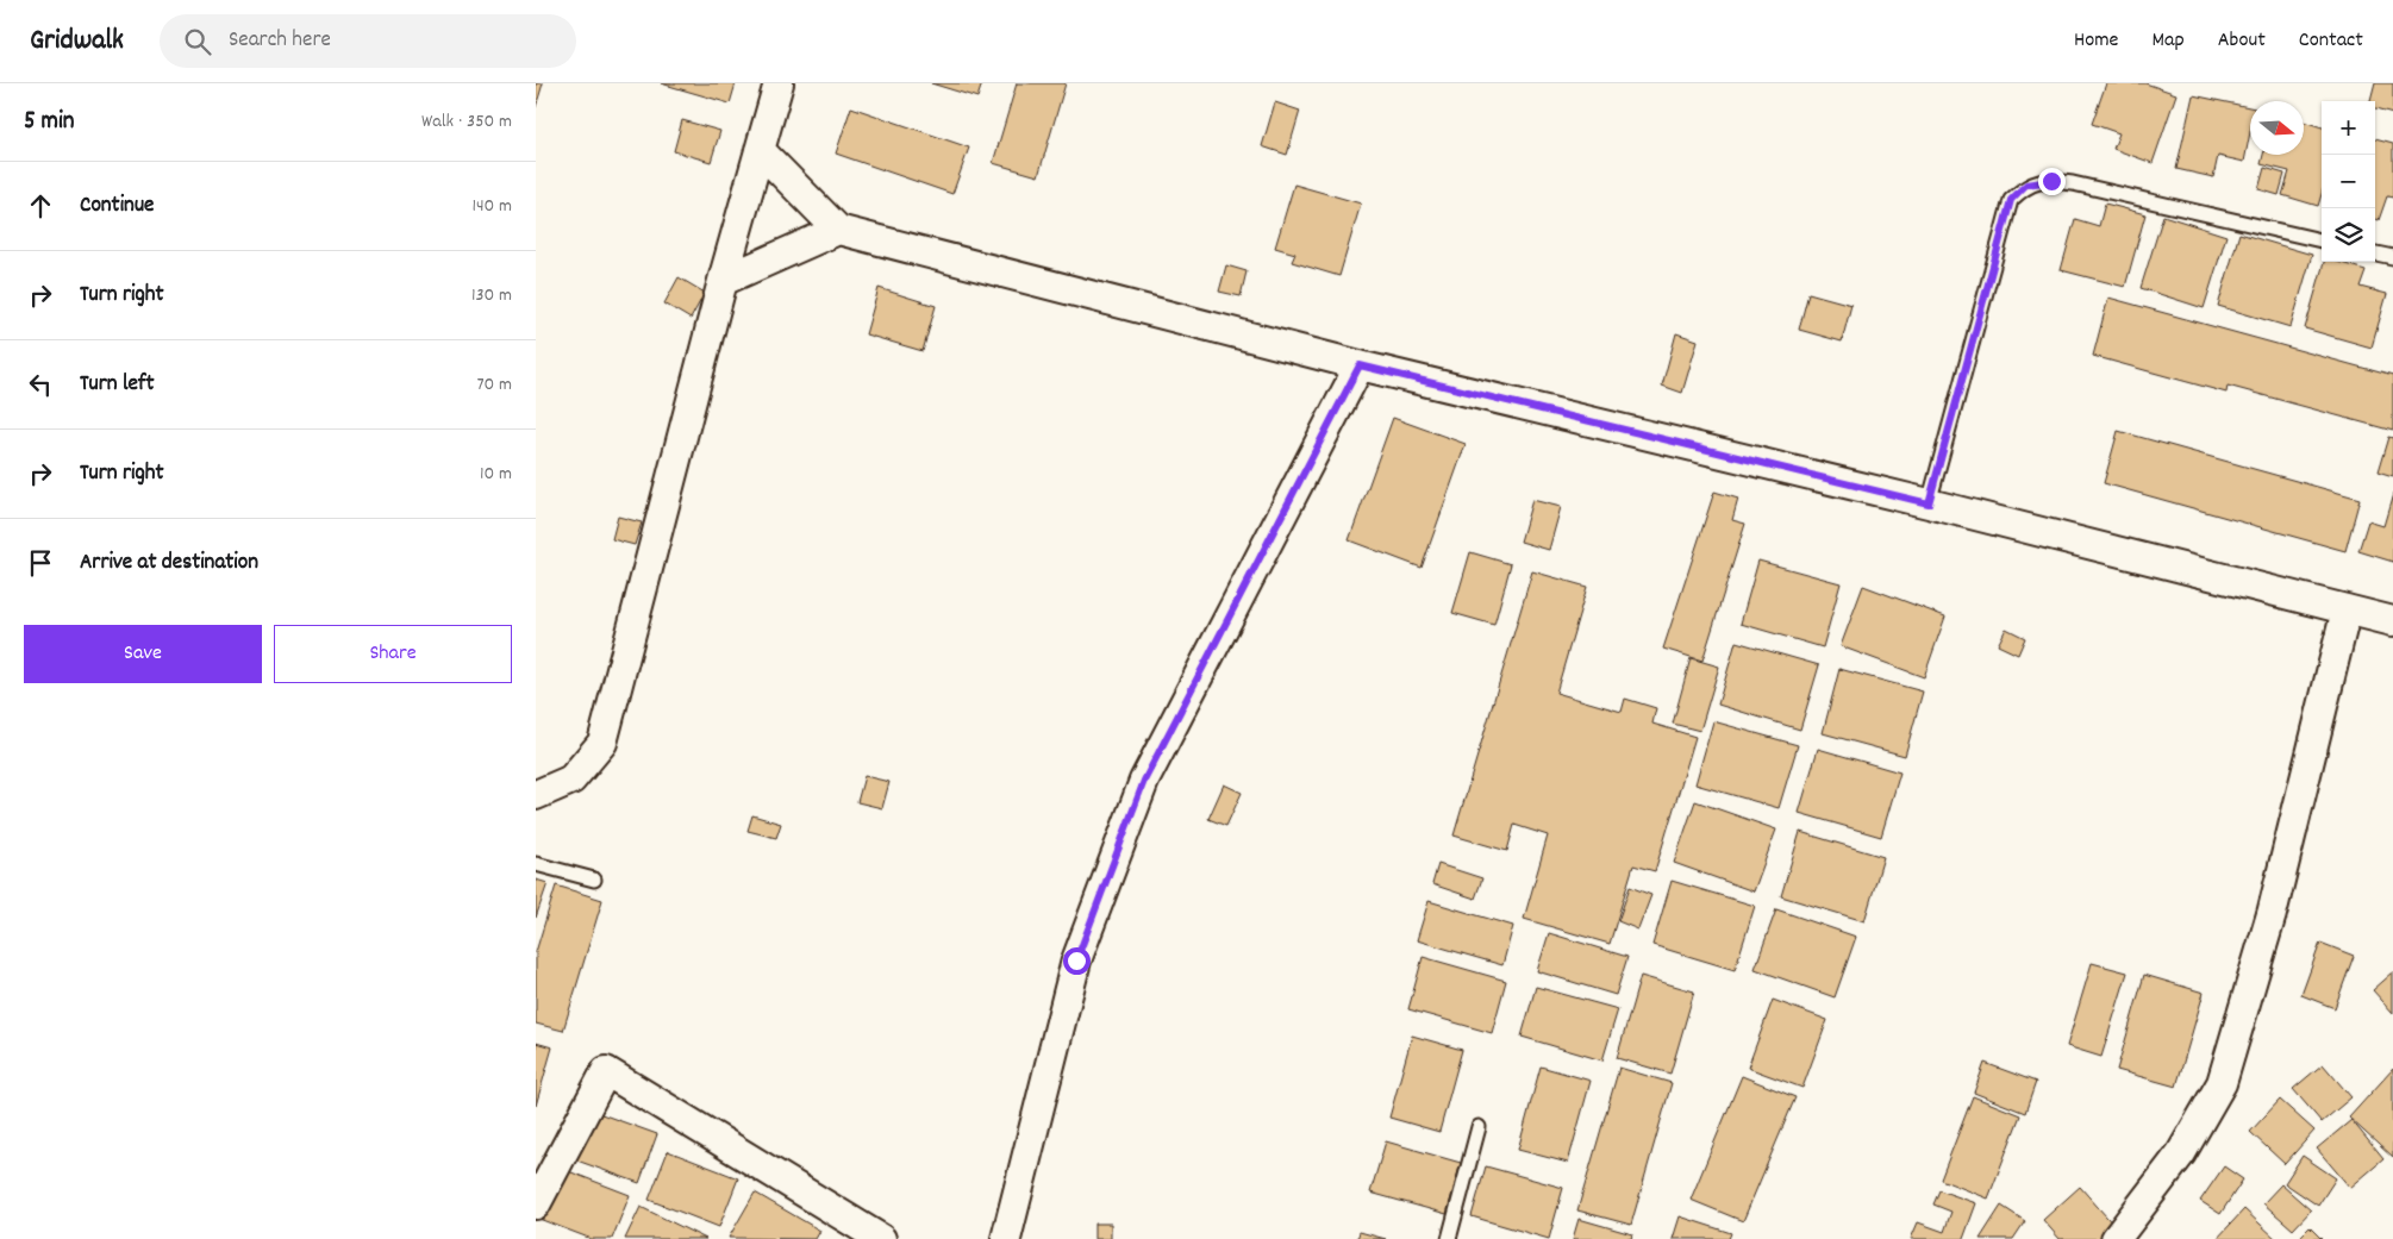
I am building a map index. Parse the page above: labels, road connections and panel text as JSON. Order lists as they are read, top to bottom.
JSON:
{
  "north": "right",
  "page": {
    "header": "Gridwalk",
    "search": "Search here",
    "nav": [
      "Home",
      "Map",
      "About",
      "Contact"
    ],
    "heading": ["5 min", "Walk · 350 m"],
    "map_buttons": ["+", "−"],
    "list": [
      ["Continue", "140 m"],
      ["Turn right", "130 m"],
      ["Turn left", "70 m"],
      ["Turn right", "10 m"],
      "Arrive at destination"
    ],
    "buttons": ["Save", "Share"]
  }
}
